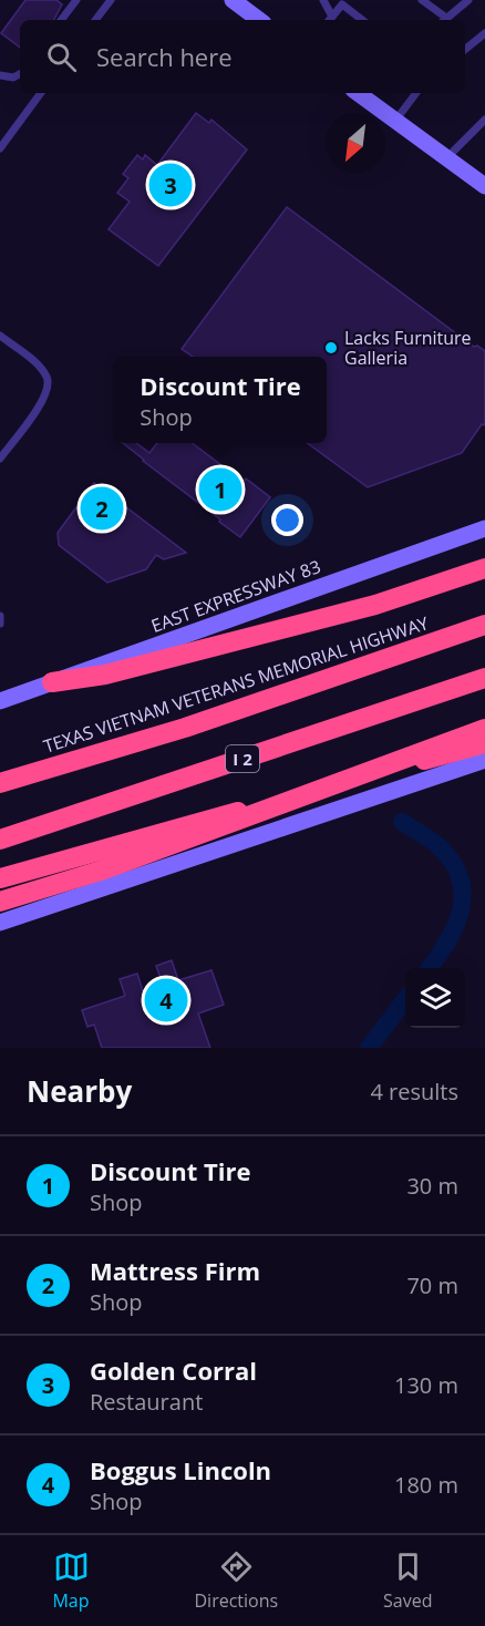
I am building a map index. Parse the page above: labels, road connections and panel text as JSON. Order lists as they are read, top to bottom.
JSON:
{
  "streets": {
    "highway": ["TEXAS VIETNAM VETERANS MEMORIAL HIGHWAY", "I 2"],
    "main road": ["EAST EXPRESSWAY 83"]
  },
  "places": ["Lacks Furniture Galleria"],
  "north": "bottom left",
  "page": {
    "search": "Search here",
    "pins": [
      "3",
      "1",
      "2",
      "4"
    ],
    "popup": ["Discount Tire", "Shop"],
    "heading": ["Nearby", "4 results"],
    "list": [
      {
        "mark": "1",
        "name": "Discount Tire",
        "note": "Shop",
        "value": "30 m"
      },
      {
        "mark": "2",
        "name": "Mattress Firm",
        "note": "Shop",
        "value": "70 m"
      },
      {
        "mark": "3",
        "name": "Golden Corral",
        "note": "Restaurant",
        "value": "130 m"
      },
      {
        "mark": "4",
        "name": "Boggus Lincoln",
        "note": "Shop",
        "value": "180 m"
      }
    ],
    "nav": ["Map", "Directions", "Saved"]
  }
}
